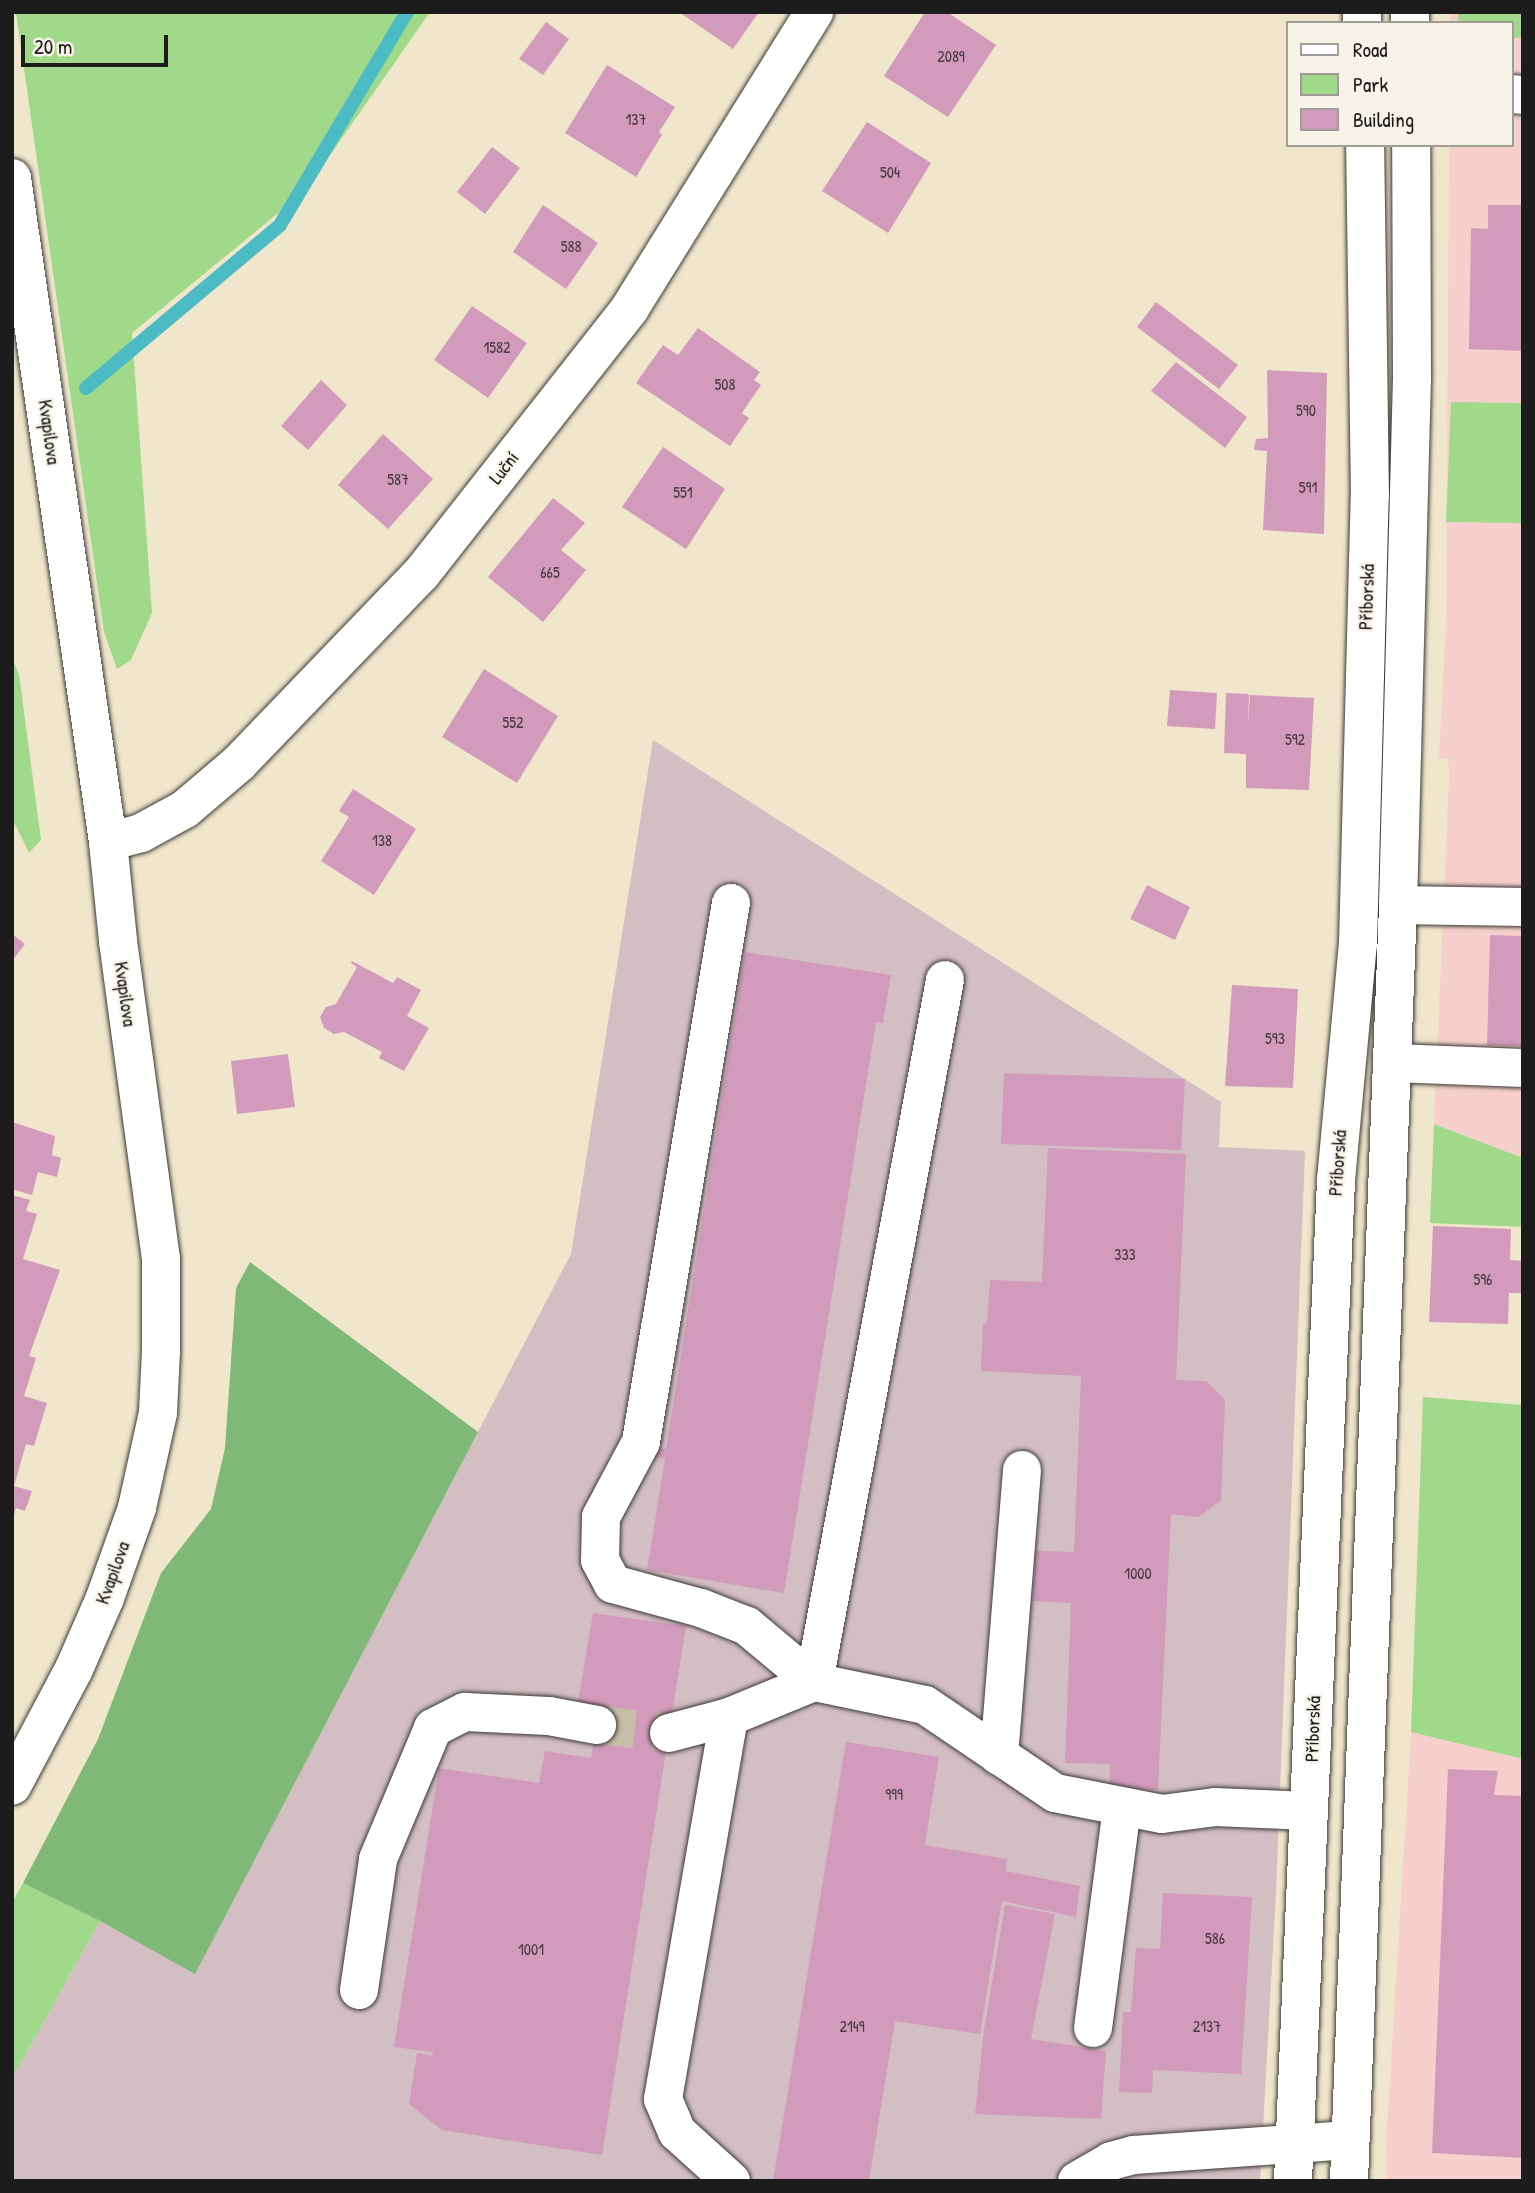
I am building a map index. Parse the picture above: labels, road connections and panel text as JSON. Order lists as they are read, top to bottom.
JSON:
{
  "streets": {
    "main road": ["Kvapilova", "Luční", "Příborská"]
  },
  "crossings": [
    ["Kvapilova", "Luční"]
  ],
  "house_numbers": [
    "2089",
    "137",
    "504",
    "588",
    "1582",
    "508",
    "590",
    "587",
    "591",
    "551",
    "665",
    "552",
    "592",
    "138",
    "593",
    "333",
    "596",
    "1000",
    "999",
    "586",
    "1001",
    "2149",
    "2137"
  ],
  "legend": ["Road", "Park", "Building"],
  "scale_bar": "20 m"
}
